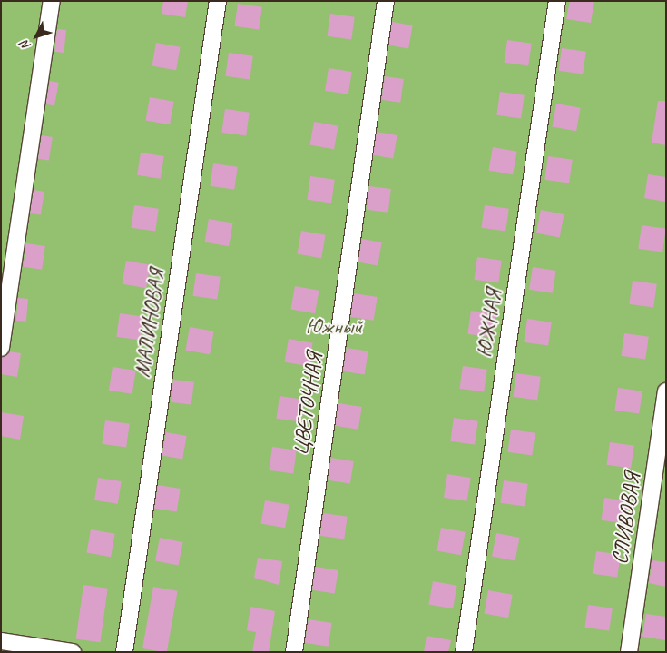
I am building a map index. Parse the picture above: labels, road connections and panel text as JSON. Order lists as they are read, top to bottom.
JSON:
{
  "streets": {
    "street": [
      "МАЛИНОВАЯ",
      "ЮЖНАЯ",
      "ЦВЕТОЧНАЯ",
      "СЛИВОВАЯ"
    ]
  },
  "parks": ["Южный"],
  "north": "bottom left"
}
